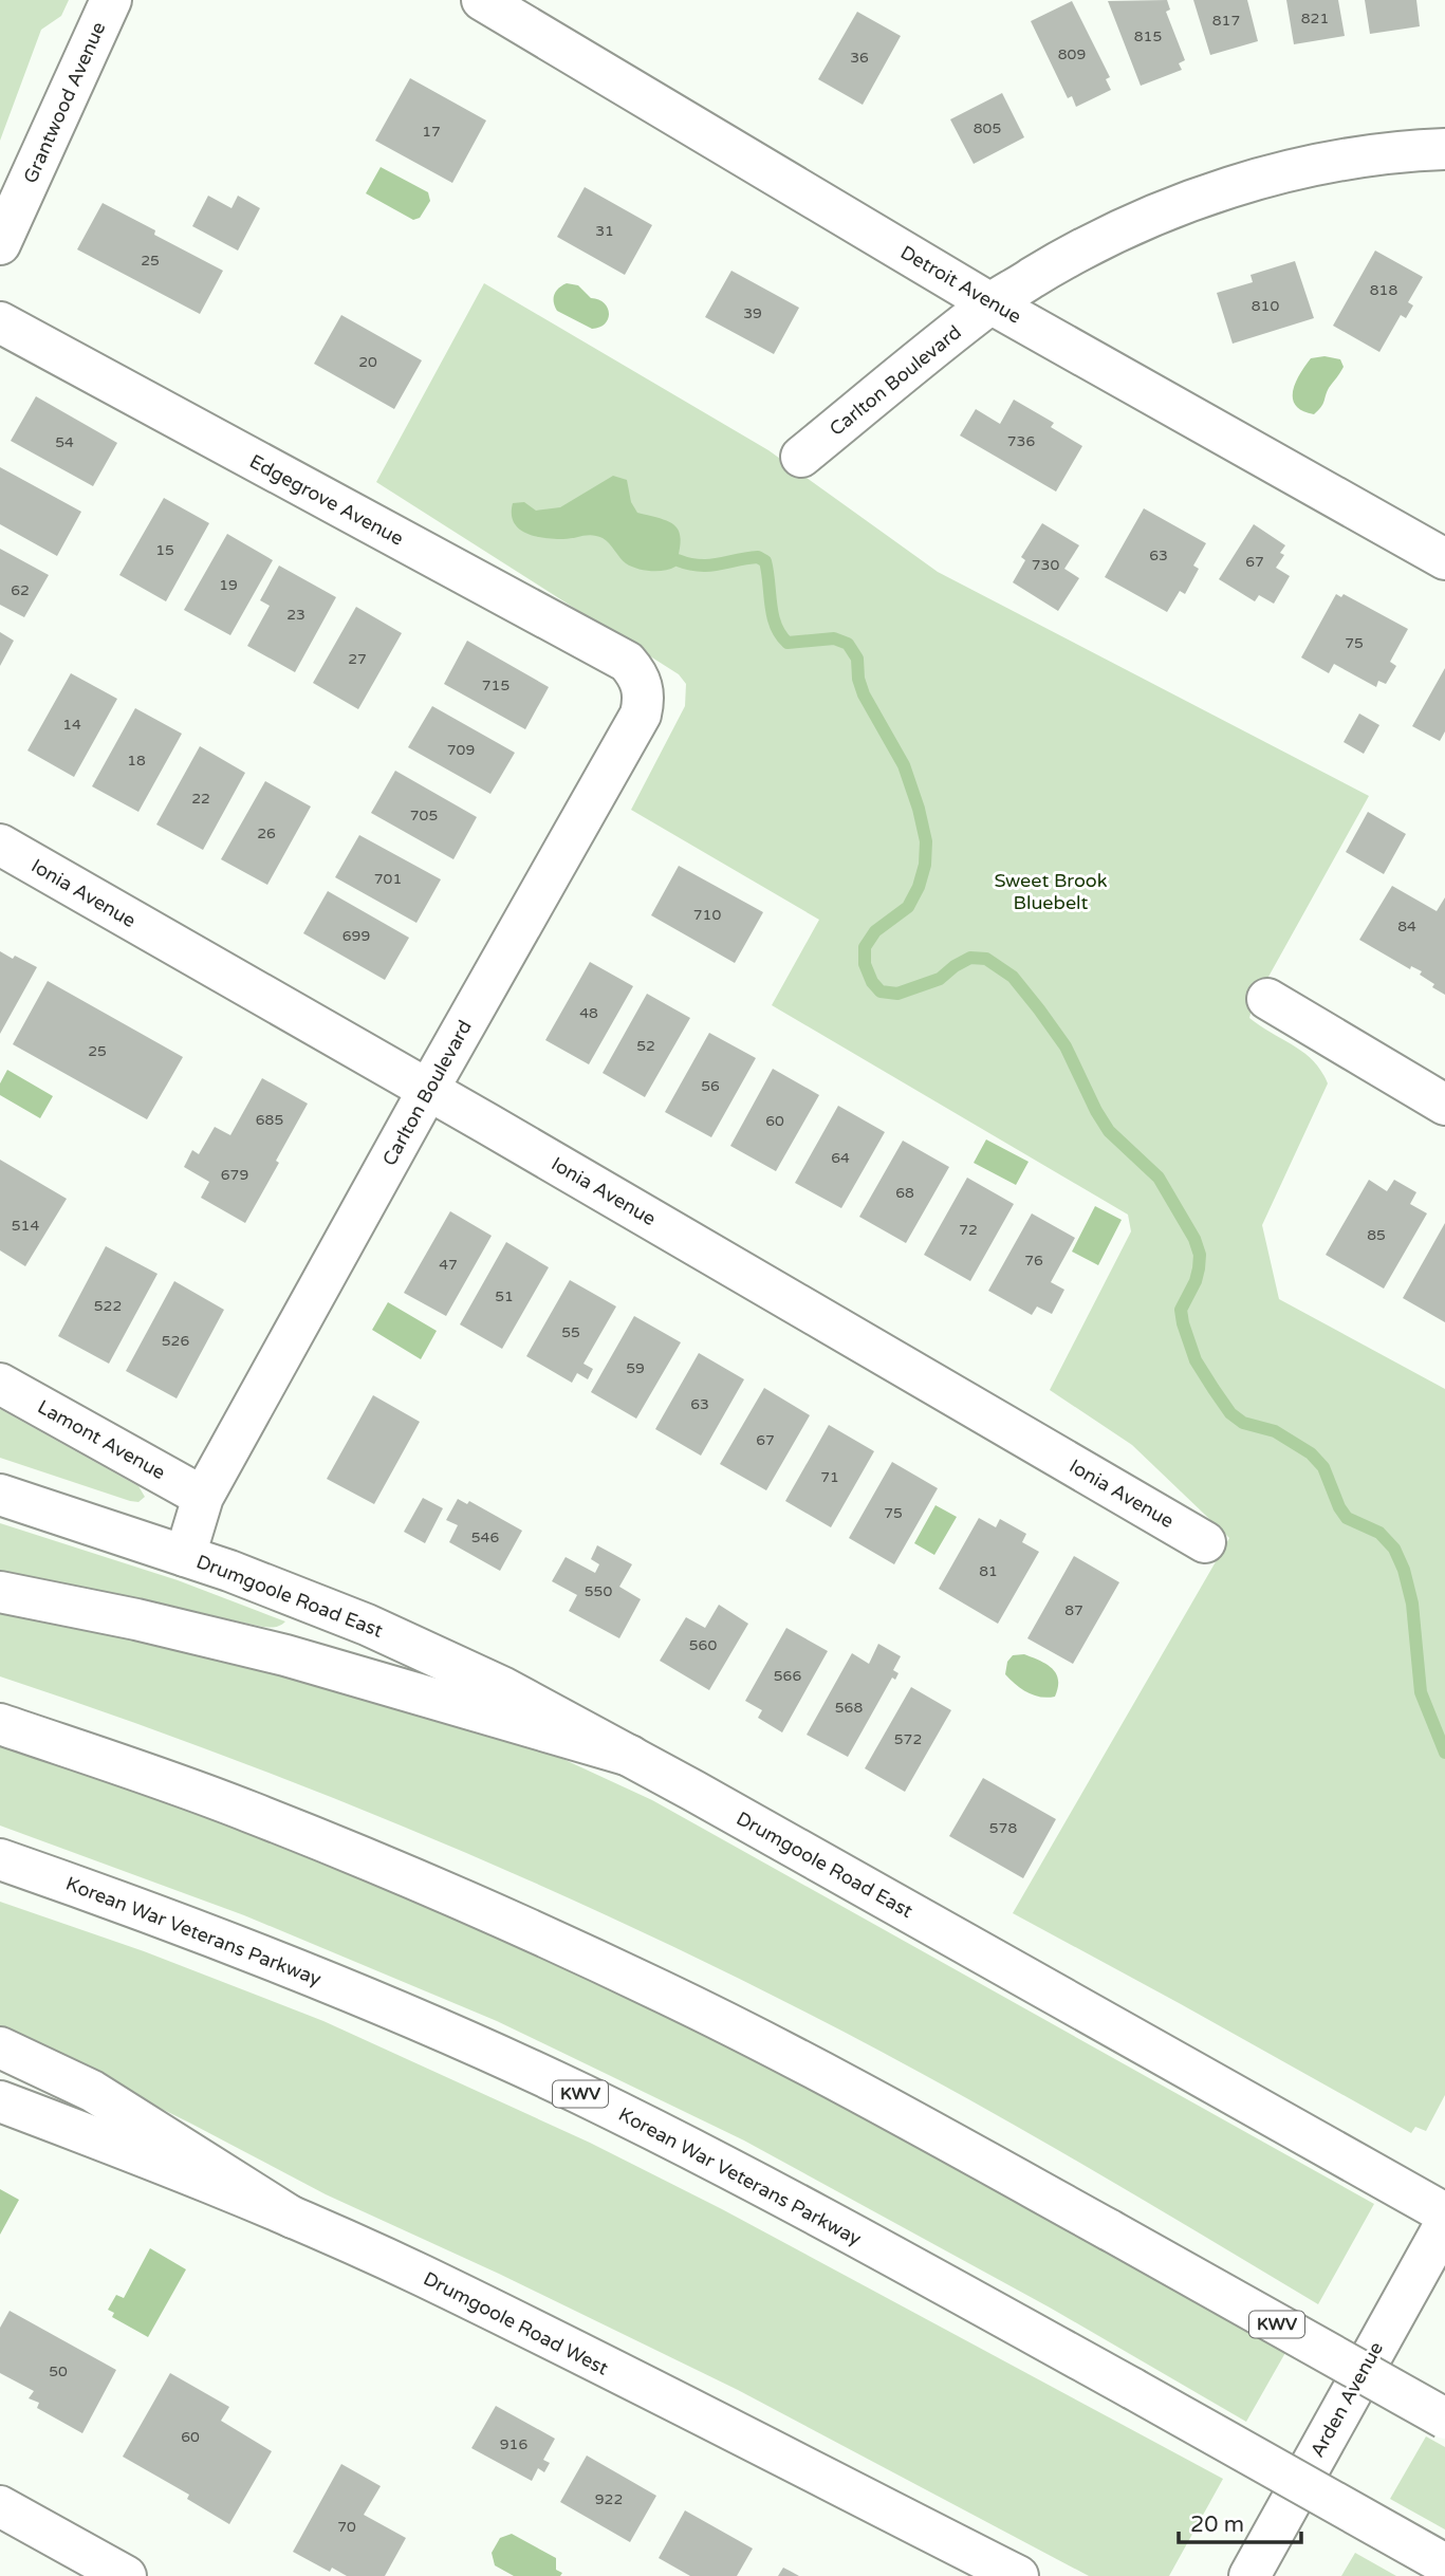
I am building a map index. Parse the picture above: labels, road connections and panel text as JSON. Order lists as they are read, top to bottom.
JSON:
{
  "streets": {
    "main road": [
      "Grantwood Avenue",
      "Detroit Avenue",
      "Carlton Boulevard",
      "Edgegrove Avenue",
      "Ionia Avenue",
      "Lamont Avenue",
      "Drumgoole Road East",
      "Korean War Veterans Parkway",
      "KWV",
      "Drumgoole Road West",
      "Arden Avenue"
    ]
  },
  "crossings": [
    ["Detroit Avenue", "Carlton Boulevard"],
    ["Carlton Boulevard", "Edgegrove Avenue"],
    ["Carlton Boulevard", "Ionia Avenue"],
    ["Carlton Boulevard", "Lamont Avenue"],
    ["Carlton Boulevard", "Drumgoole Road East"],
    ["Lamont Avenue", "Drumgoole Road East"]
  ],
  "parks": ["Sweet Brook Bluebelt"],
  "house_numbers": [
    "821",
    "817",
    "815",
    "809",
    "36",
    "805",
    "17",
    "31",
    "25",
    "818",
    "810",
    "39",
    "20",
    "736",
    "54",
    "15",
    "63",
    "67",
    "730",
    "19",
    "62",
    "23",
    "75",
    "27",
    "715",
    "14",
    "709",
    "18",
    "22",
    "705",
    "26",
    "701",
    "710",
    "84",
    "699",
    "48",
    "52",
    "25",
    "56",
    "685",
    "60",
    "64",
    "679",
    "68",
    "514",
    "72",
    "85",
    "76",
    "47",
    "51",
    "522",
    "55",
    "526",
    "59",
    "63",
    "67",
    "71",
    "75",
    "546",
    "81",
    "550",
    "87",
    "560",
    "566",
    "568",
    "572",
    "578",
    "50",
    "60",
    "916",
    "922",
    "70"
  ],
  "scale_bar": "20 m"
}
